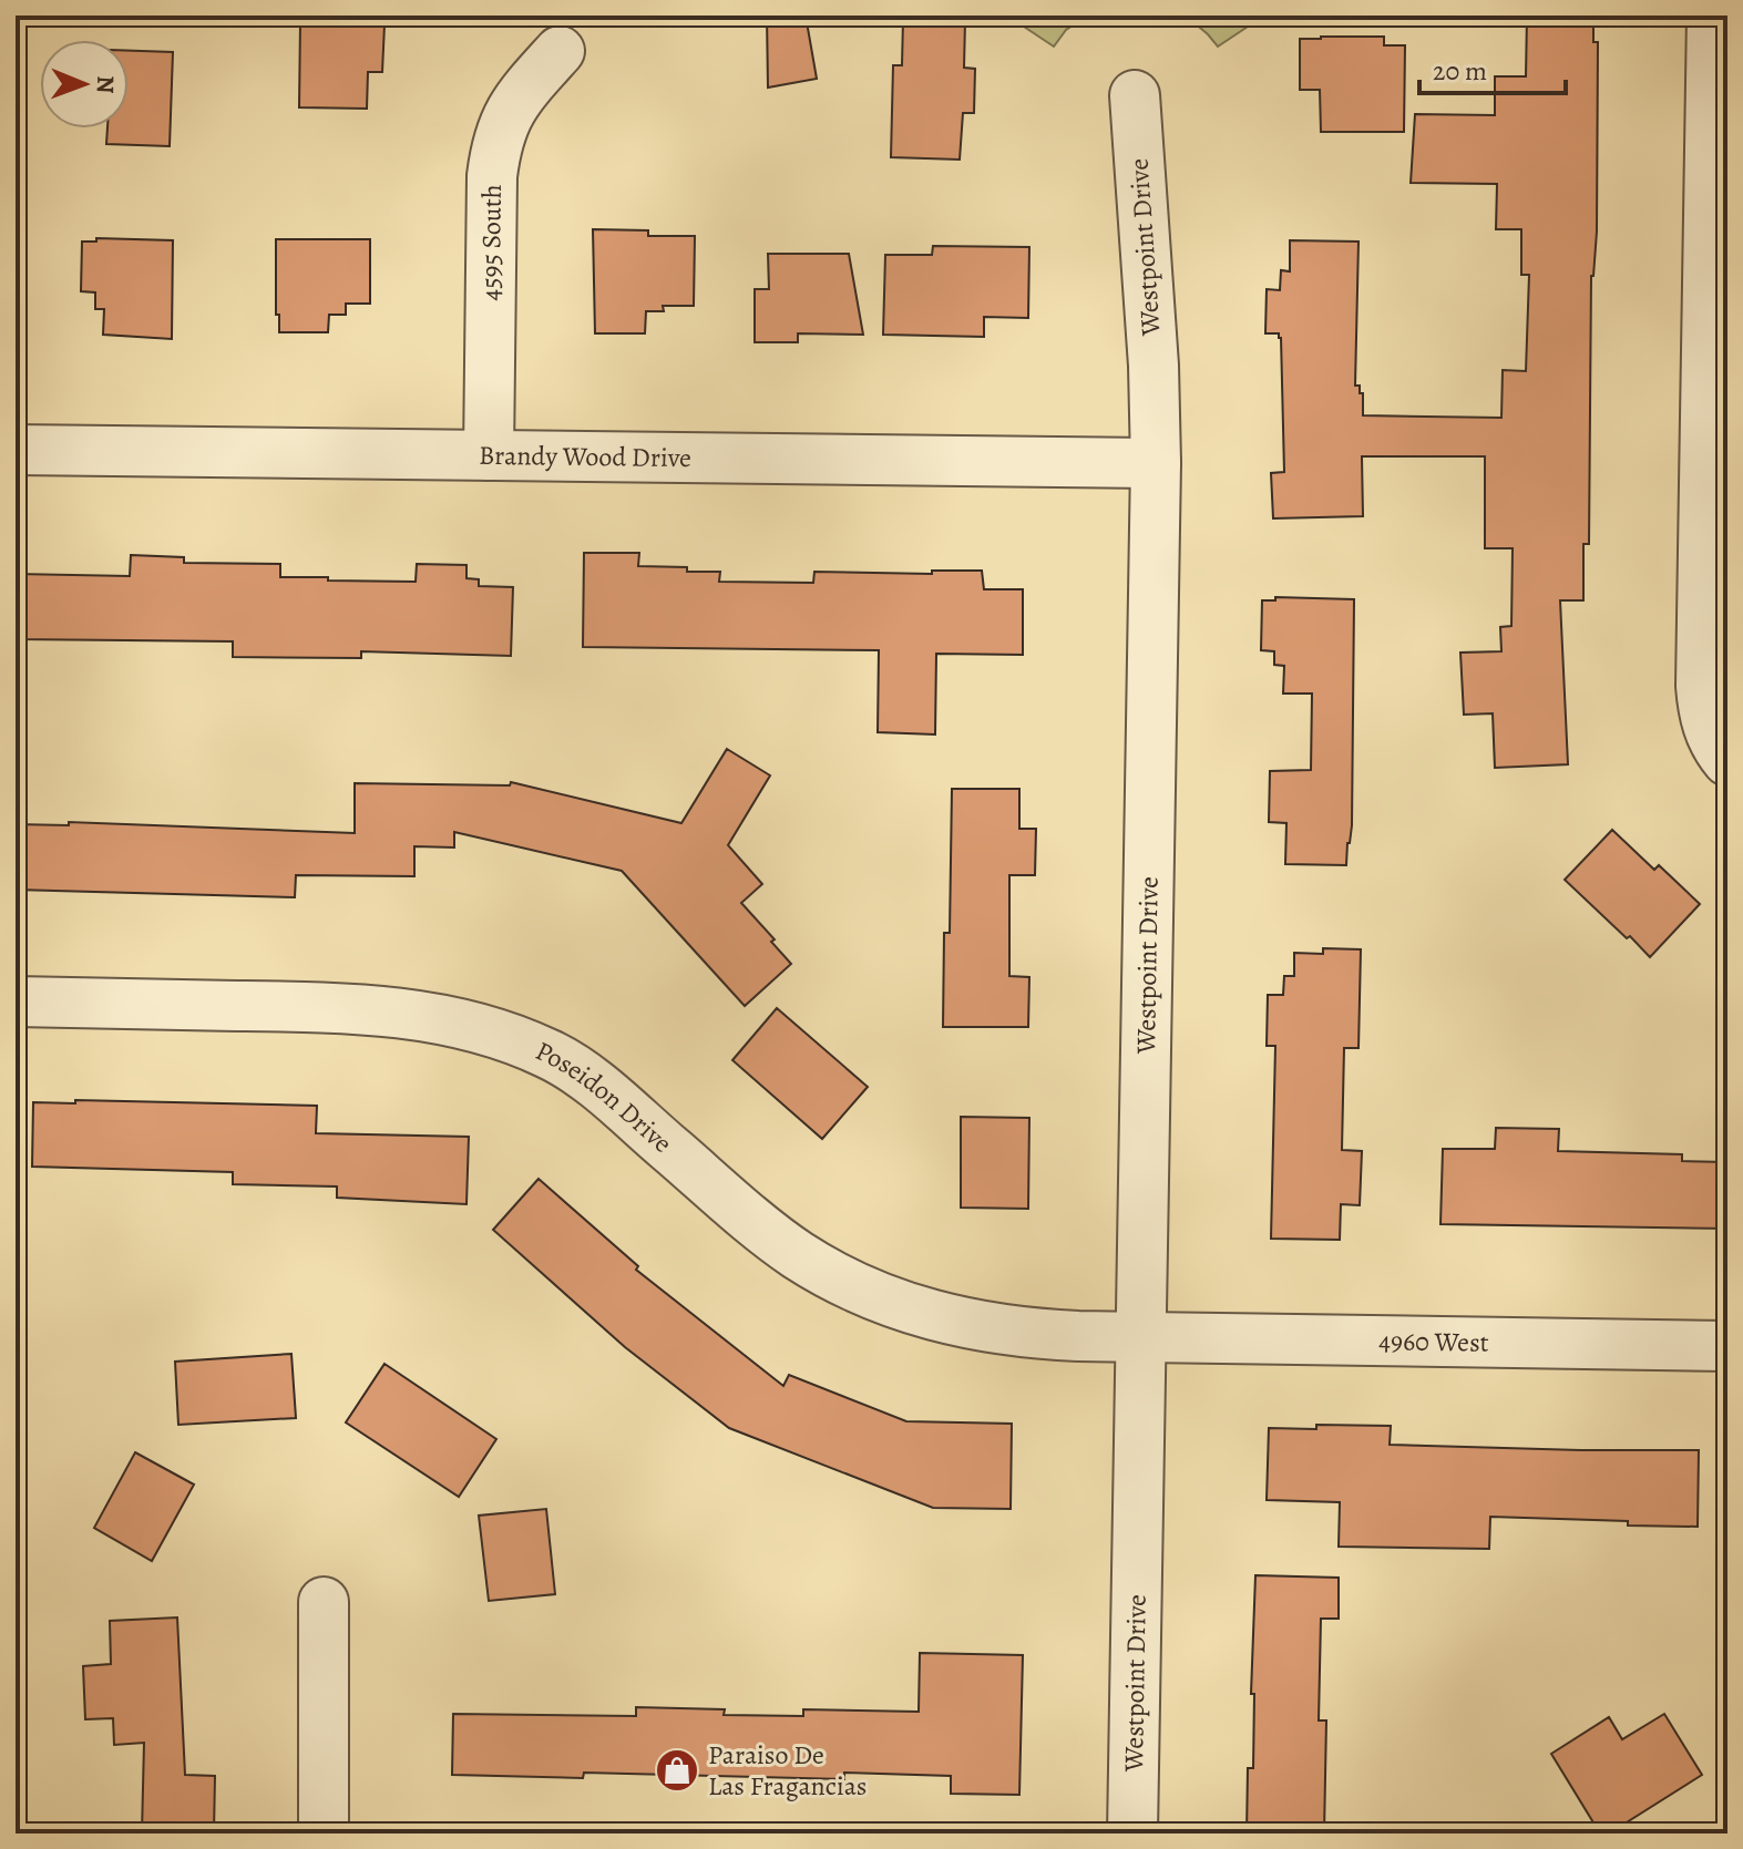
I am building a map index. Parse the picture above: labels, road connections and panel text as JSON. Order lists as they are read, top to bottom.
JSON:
{
  "streets": {
    "street": [
      "4595 South",
      "Westpoint Drive",
      "Brandy Wood Drive",
      "Poseidon Drive",
      "4960 West"
    ]
  },
  "crossings": [
    ["4595 South", "Brandy Wood Drive"],
    ["Westpoint Drive", "Brandy Wood Drive"],
    ["Westpoint Drive", "Poseidon Drive"],
    ["Westpoint Drive", "4960 West"],
    ["Poseidon Drive", "4960 West"]
  ],
  "places": {
    "shop": ["Paraiso De Las Fragancias"]
  },
  "scale_bar": "20 m",
  "north": "right"
}
